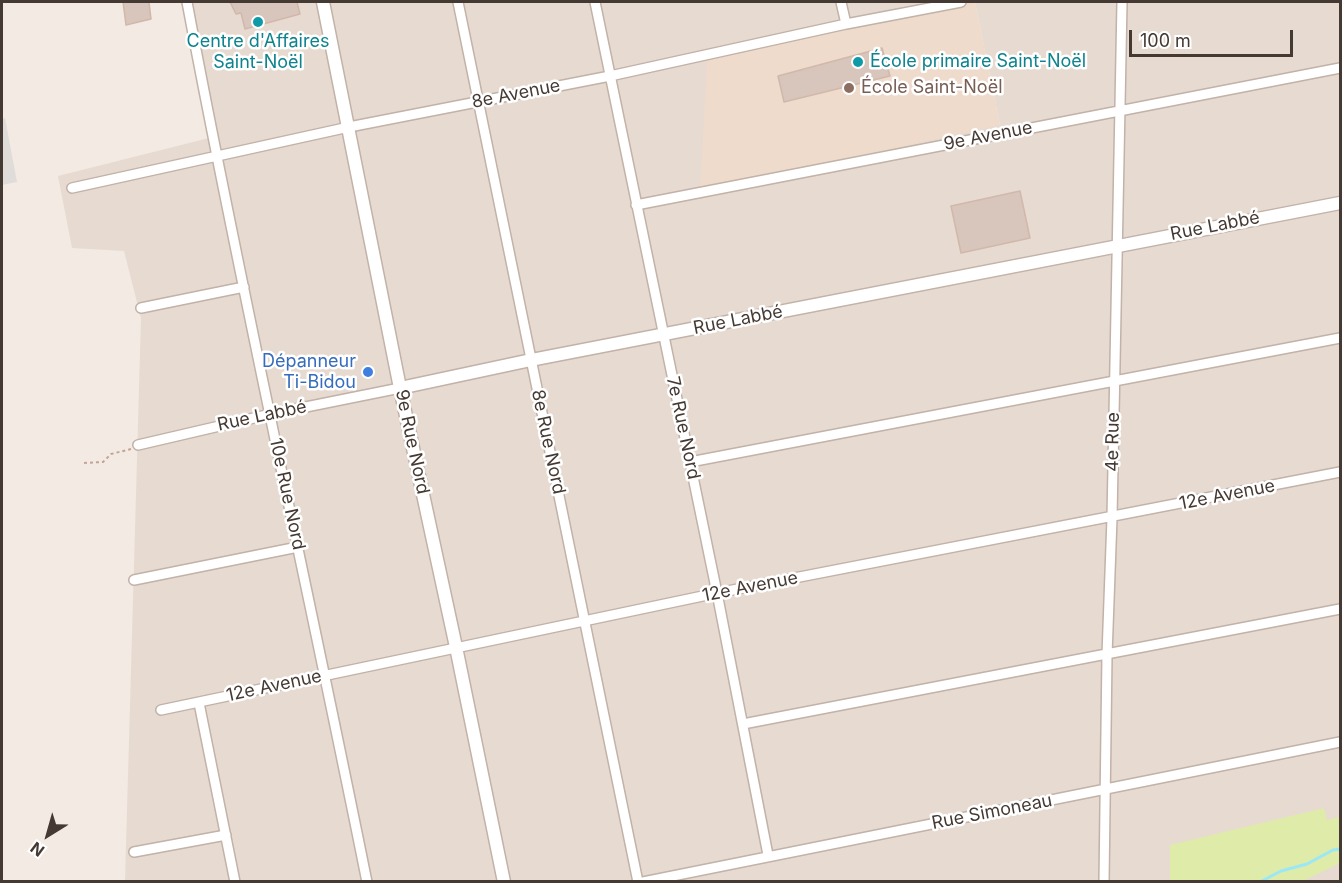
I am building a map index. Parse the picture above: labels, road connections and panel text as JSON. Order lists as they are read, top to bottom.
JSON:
{
  "streets": {
    "street": [
      "8e Avenue",
      "9e Avenue",
      "Rue Labbé",
      "7e Rue Nord",
      "9e Rue Nord",
      "8e Rue Nord",
      "4e Rue",
      "10e Rue Nord",
      "12e Avenue",
      "Rue Simoneau"
    ]
  },
  "crossings": [
    ["8e Avenue", "7e Rue Nord"],
    ["8e Avenue", "9e Rue Nord"],
    ["8e Avenue", "8e Rue Nord"],
    ["8e Avenue", "10e Rue Nord"],
    ["9e Avenue", "7e Rue Nord"],
    ["9e Avenue", "4e Rue"],
    ["Rue Labbé", "7e Rue Nord"],
    ["Rue Labbé", "9e Rue Nord"],
    ["Rue Labbé", "8e Rue Nord"],
    ["Rue Labbé", "4e Rue"],
    ["Rue Labbé", "10e Rue Nord"],
    ["7e Rue Nord", "12e Avenue"],
    ["7e Rue Nord", "Rue Simoneau"],
    ["9e Rue Nord", "12e Avenue"],
    ["8e Rue Nord", "12e Avenue"],
    ["4e Rue", "12e Avenue"],
    ["4e Rue", "Rue Simoneau"],
    ["10e Rue Nord", "12e Avenue"]
  ],
  "places": [
    "Centre d'Affaires Saint-Noël",
    "École primaire Saint-Noël",
    "École Saint-Noël",
    "Dépanneur Ti-Bidou"
  ],
  "scale_bar": "100 m",
  "north": "bottom left"
}
